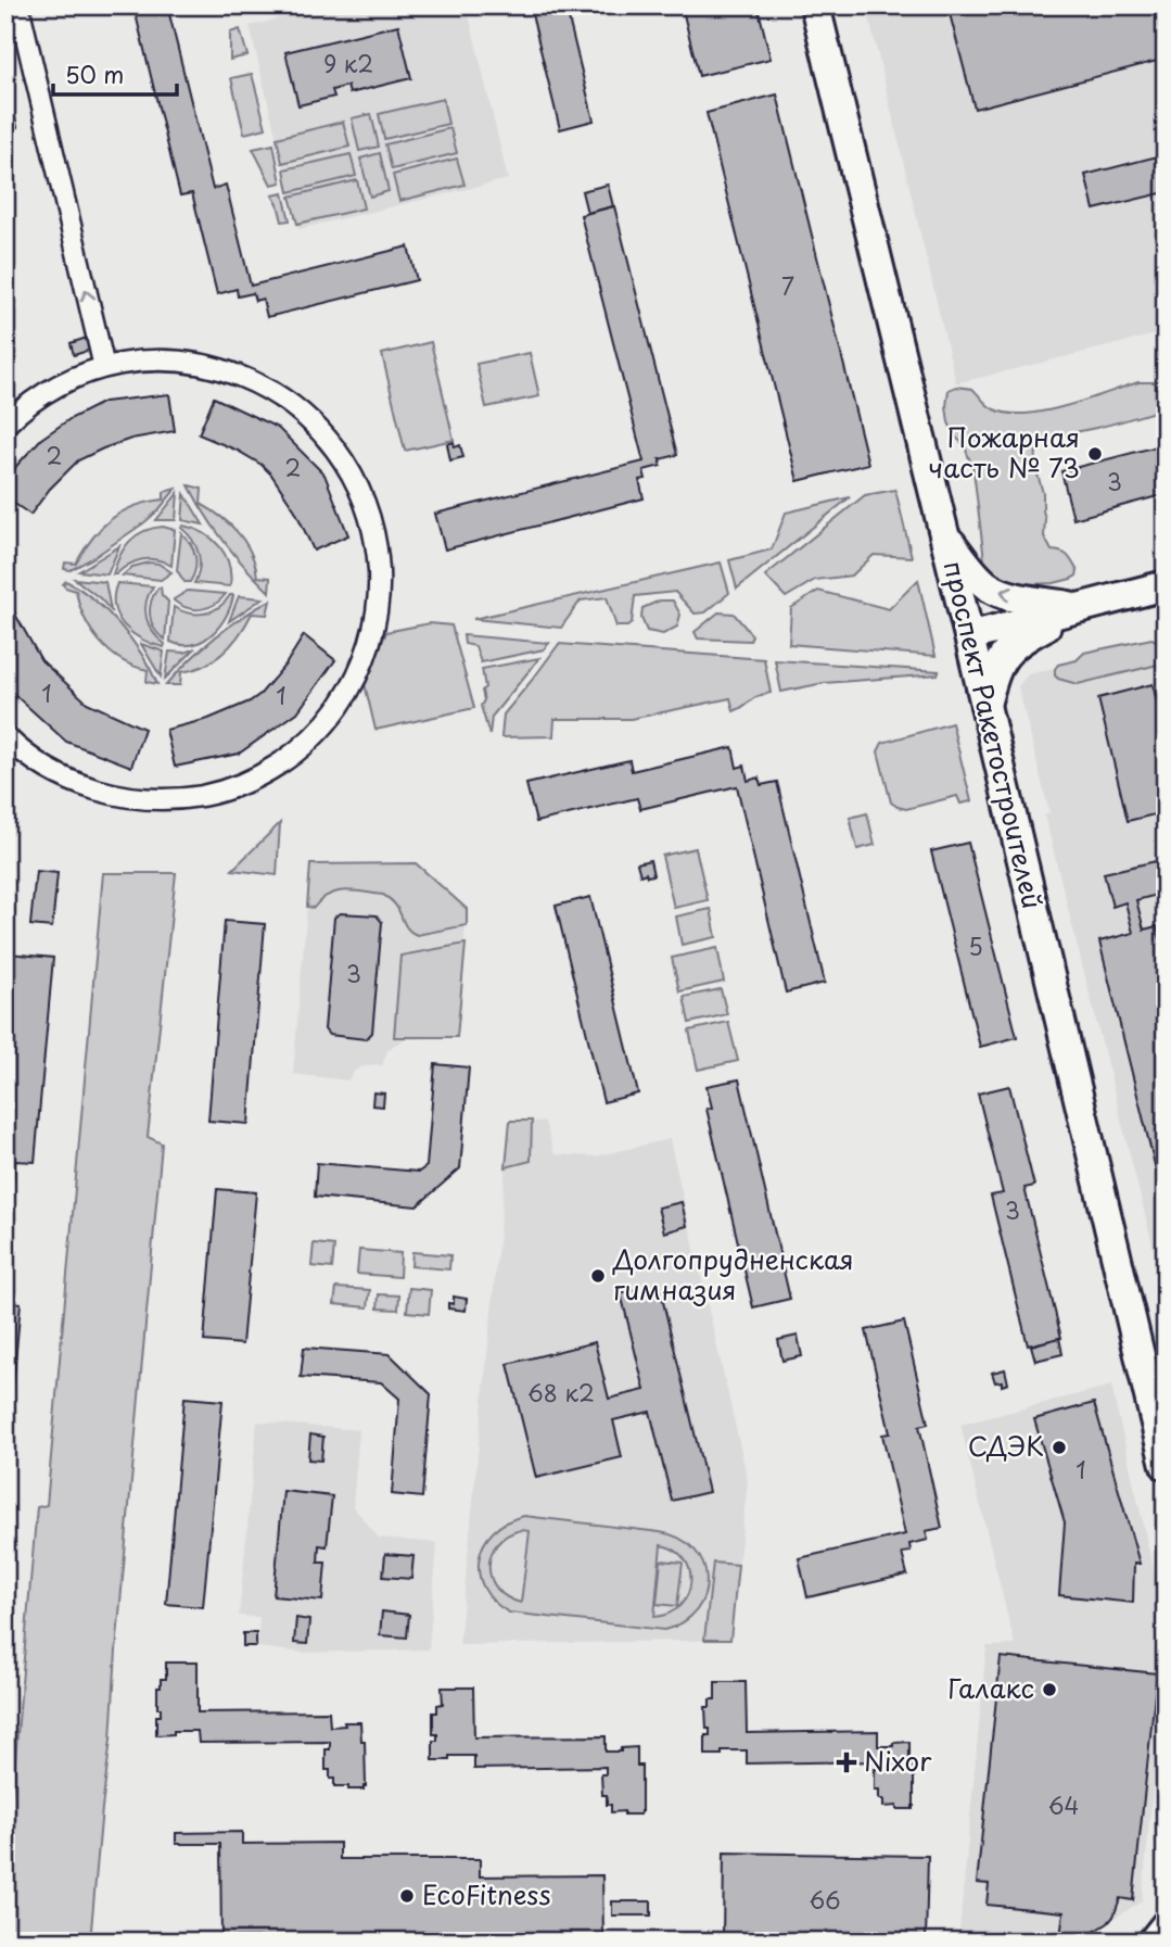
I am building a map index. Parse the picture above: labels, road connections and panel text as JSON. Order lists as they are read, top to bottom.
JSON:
{
  "streets": {
    "main road": ["проспект Ракетостроителей"]
  },
  "places": {
    "other": [
      "Пожарная часть № 73",
      "Долгопрудненская гимназия",
      "СДЭК",
      "Галакс",
      "EcoFitness"
    ],
    "health": ["Nixor"]
  },
  "house_numbers": [
    "9 к2",
    "7",
    "2",
    "2",
    "3",
    "1",
    "1",
    "5",
    "3",
    "3",
    "68 к2",
    "1",
    "64",
    "66"
  ],
  "scale_bar": "50 m"
}
